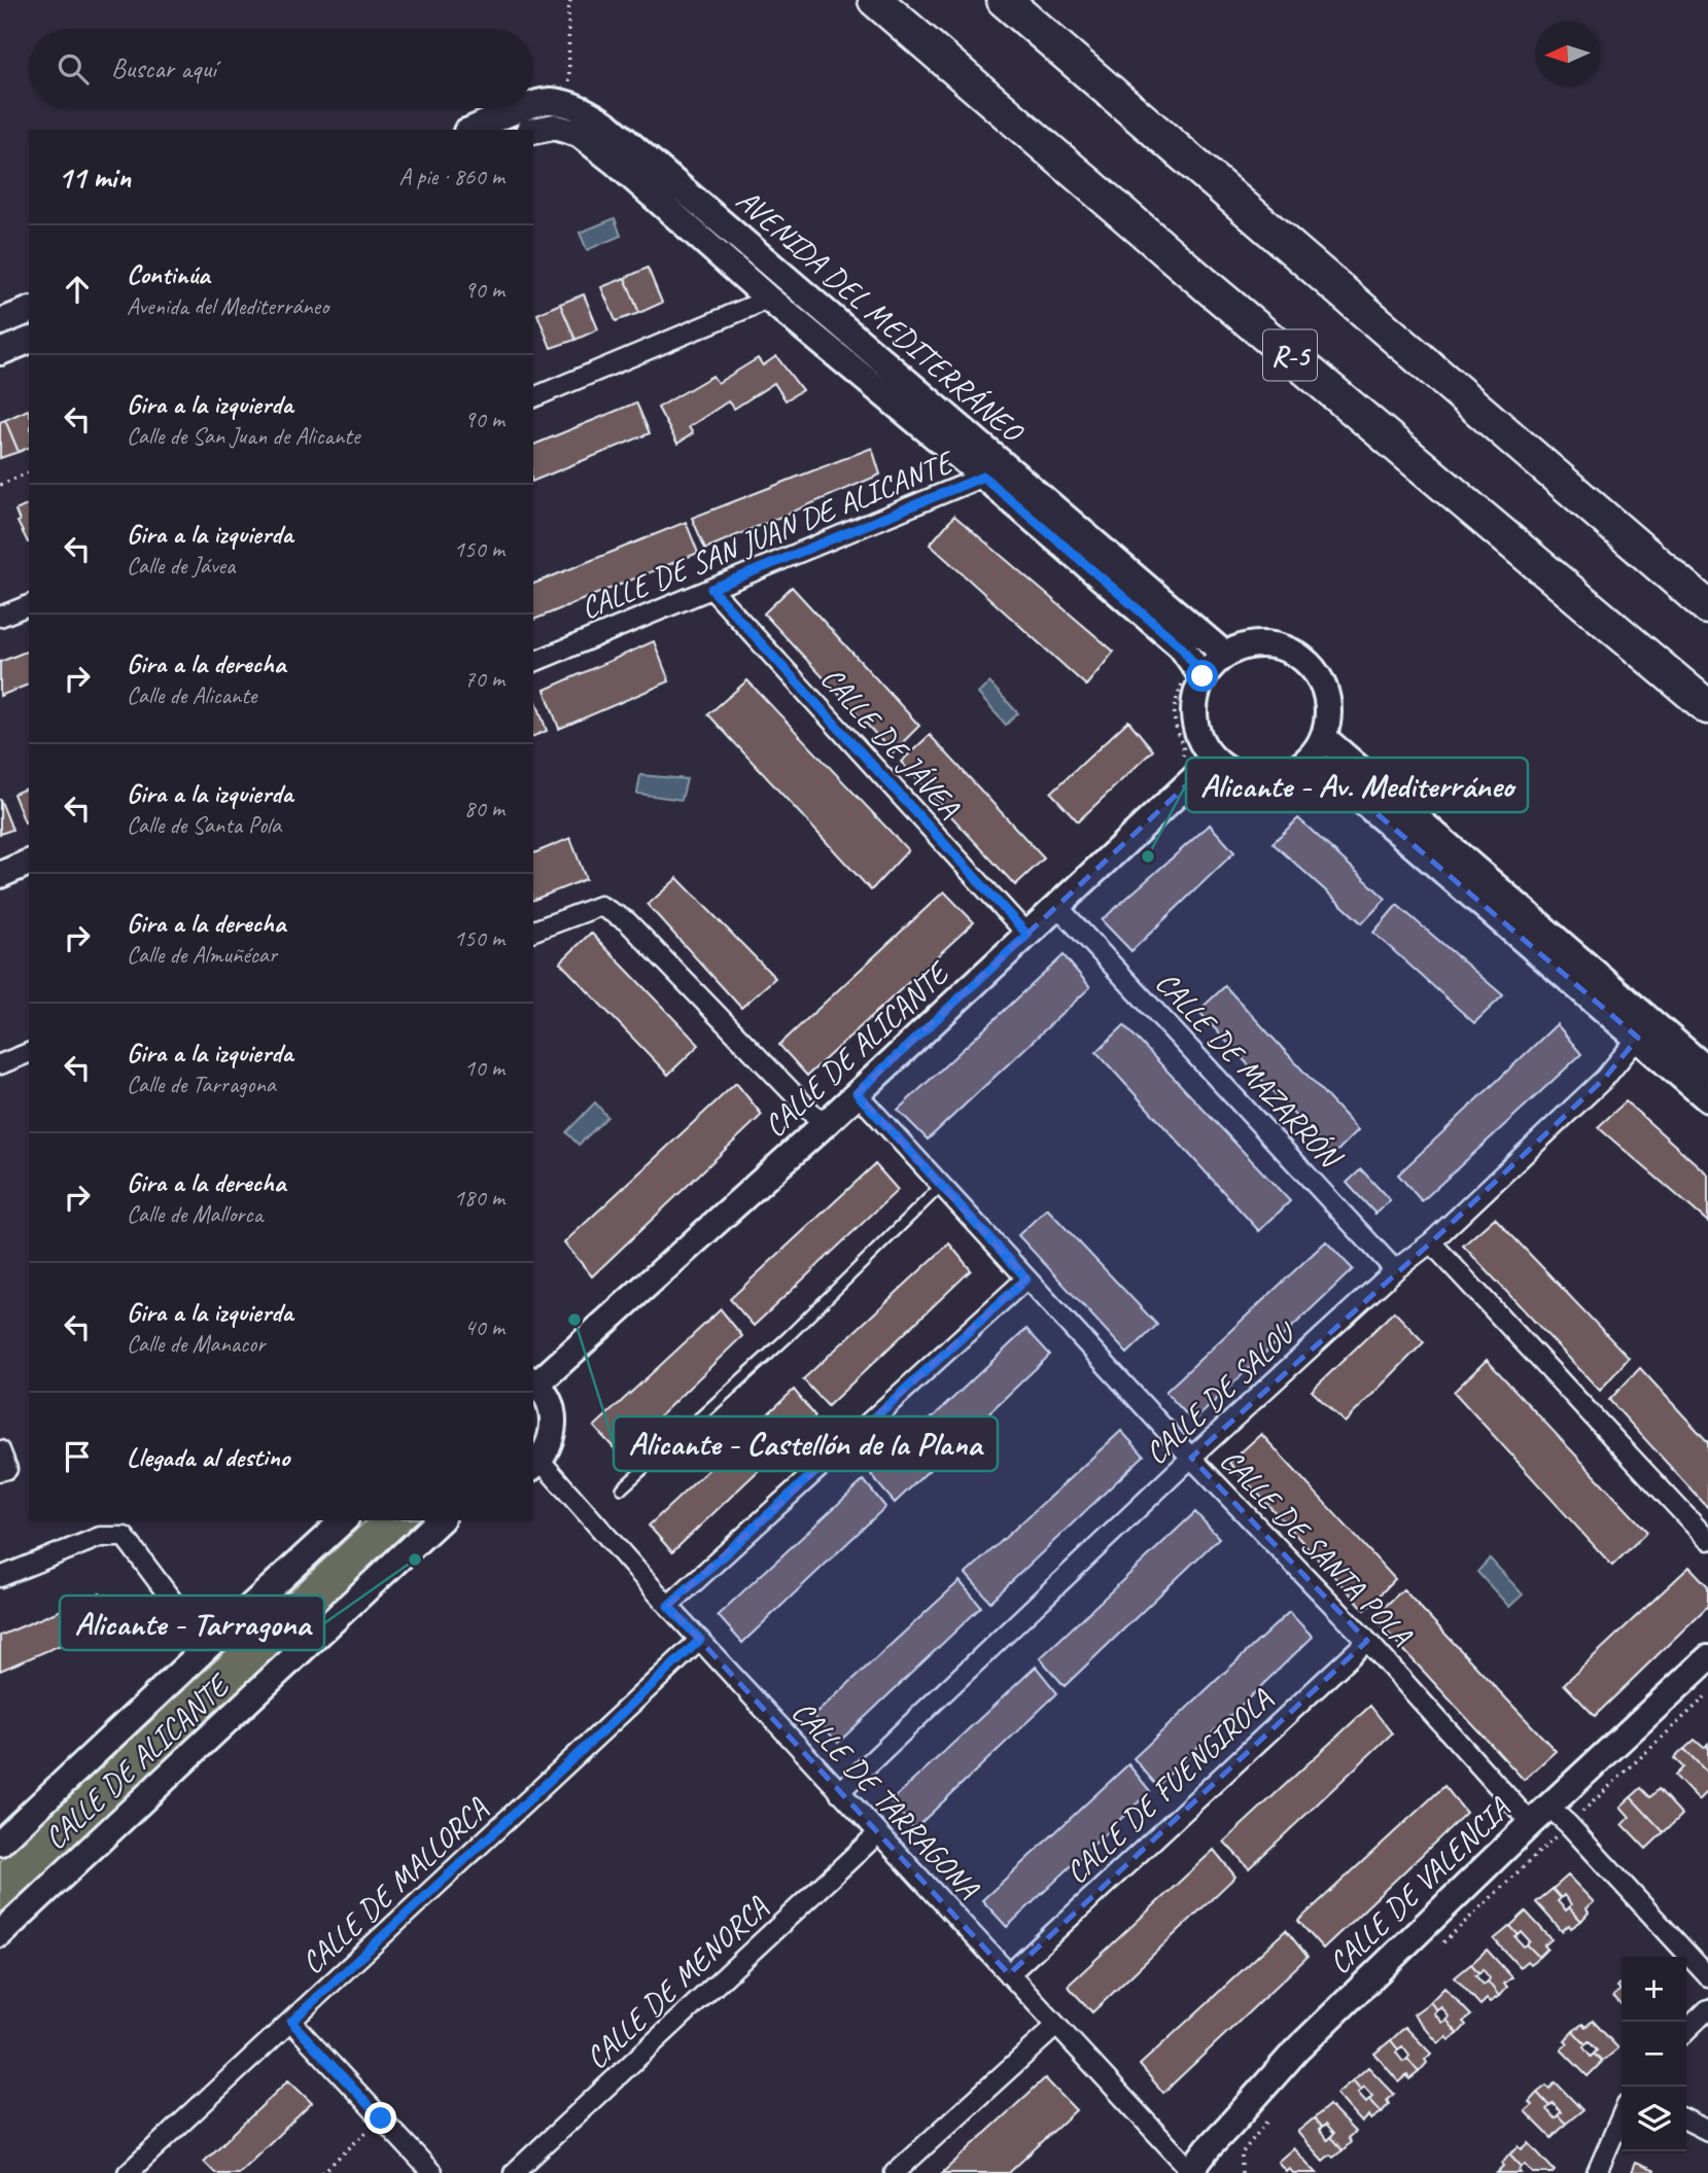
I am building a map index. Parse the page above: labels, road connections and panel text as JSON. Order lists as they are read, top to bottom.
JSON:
{
  "streets": {
    "highway": ["R-5"],
    "street": [
      "AVENIDA DEL MEDITERRÁNEO",
      "CALLE DE SAN JUAN DE ALICANTE",
      "CALLE DE JÁVEA",
      "CALLE DE ALICANTE",
      "CALLE DE MAZARRÓN",
      "CALLE DE SALOU",
      "CALLE DE SANTA POLA",
      "CALLE DE FUENGIROLA",
      "CALLE DE TARRAGONA",
      "CALLE DE MALLORCA",
      "CALLE DE VALENCIA",
      "CALLE DE MENORCA"
    ]
  },
  "crossings": [
    ["AVENIDA DEL MEDITERRÁNEO", "CALLE DE SAN JUAN DE ALICANTE"],
    ["AVENIDA DEL MEDITERRÁNEO", "CALLE DE ALICANTE"],
    ["CALLE DE SAN JUAN DE ALICANTE", "CALLE DE JÁVEA"],
    ["CALLE DE JÁVEA", "CALLE DE ALICANTE"],
    ["CALLE DE ALICANTE", "CALLE DE MAZARRÓN"],
    ["CALLE DE ALICANTE", "CALLE DE SANTA POLA"],
    ["CALLE DE MAZARRÓN", "CALLE DE SALOU"],
    ["CALLE DE SALOU", "CALLE DE SANTA POLA"],
    ["CALLE DE SALOU", "CALLE DE TARRAGONA"],
    ["CALLE DE SANTA POLA", "CALLE DE FUENGIROLA"],
    ["CALLE DE SANTA POLA", "CALLE DE VALENCIA"],
    ["CALLE DE FUENGIROLA", "CALLE DE TARRAGONA"],
    ["CALLE DE TARRAGONA", "CALLE DE MALLORCA"],
    ["CALLE DE TARRAGONA", "CALLE DE VALENCIA"],
    ["CALLE DE TARRAGONA", "CALLE DE MENORCA"]
  ],
  "places": ["Alicante - Av. Mediterráneo", "Alicante - Castellón de la Plana", "Alicante - Tarragona"],
  "north": "left",
  "page": {
    "search": "Buscar aquí",
    "heading": ["11 min", "A pie · 860 m"],
    "list": [
      ["Continúa", "Avenida del Mediterráneo", "90 m"],
      ["Gira a la izquierda", "Calle de San Juan de Alicante", "90 m"],
      ["Gira a la izquierda", "Calle de Jávea", "150 m"],
      ["Gira a la derecha", "Calle de Alicante", "70 m"],
      ["Gira a la izquierda", "Calle de Santa Pola", "80 m"],
      ["Gira a la derecha", "Calle de Almuñécar", "150 m"],
      ["Gira a la izquierda", "Calle de Tarragona", "10 m"],
      ["Gira a la derecha", "Calle de Mallorca", "180 m"],
      ["Gira a la izquierda", "Calle de Manacor", "40 m"],
      "Llegada al destino"
    ],
    "map_buttons": ["+", "−"]
  }
}
